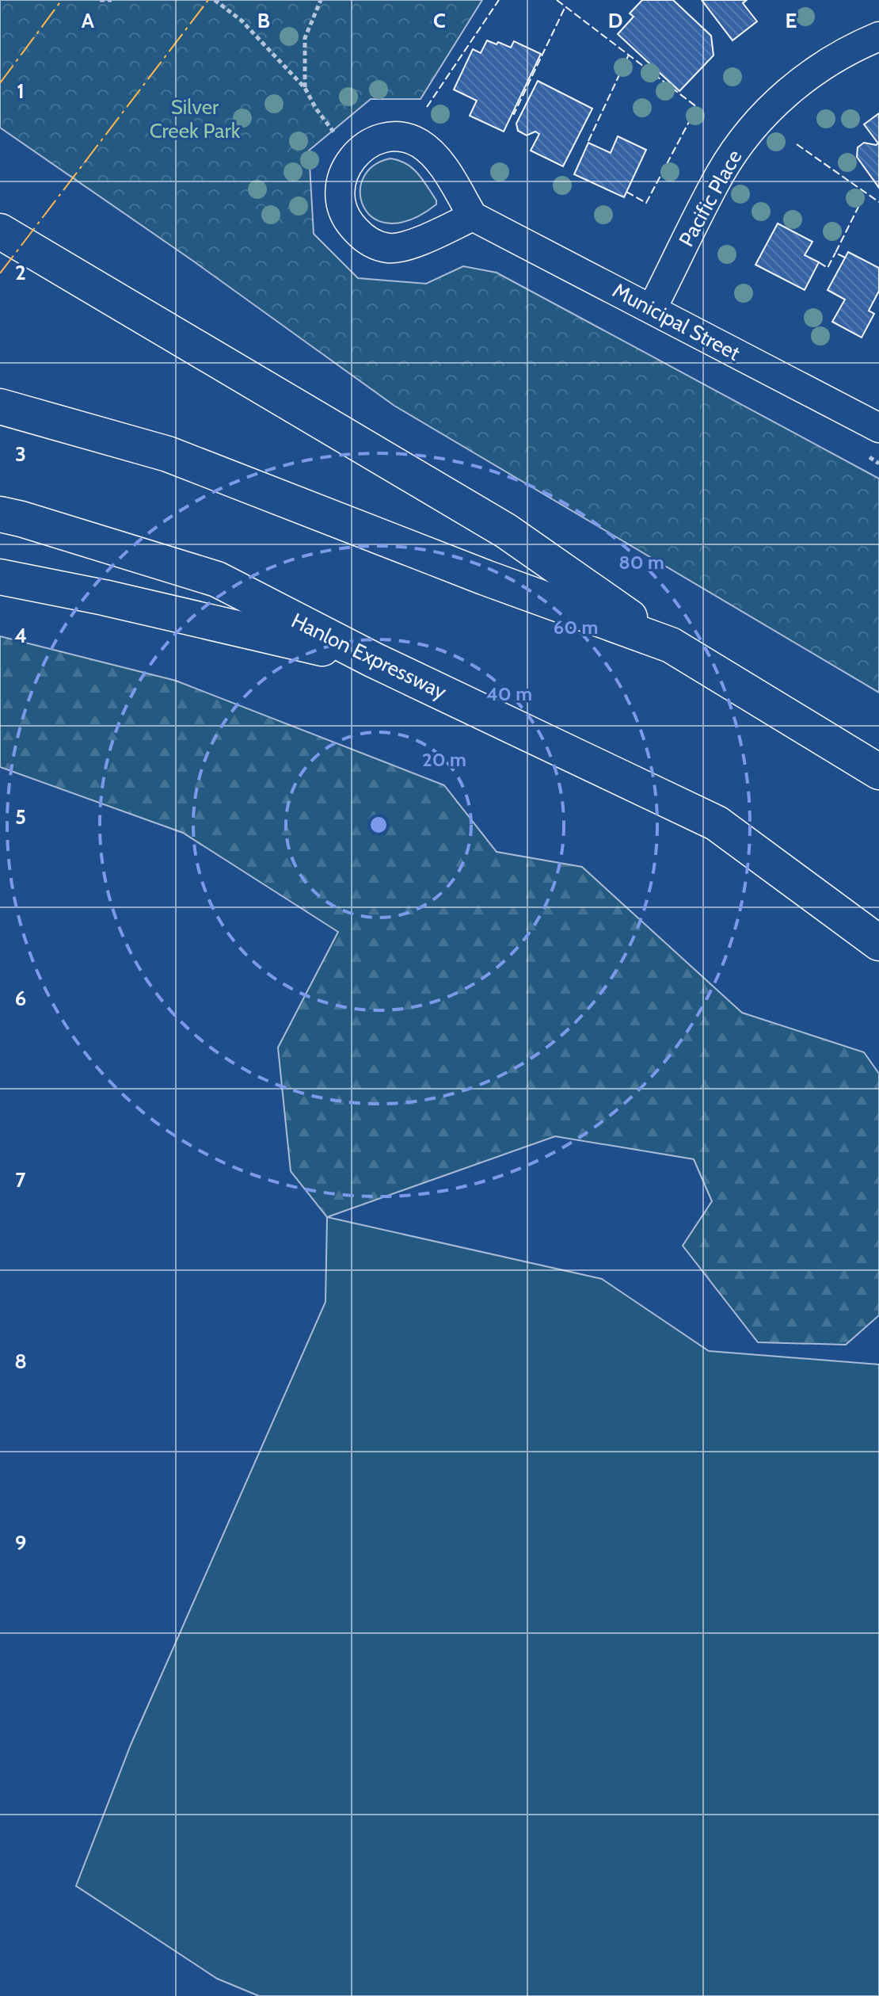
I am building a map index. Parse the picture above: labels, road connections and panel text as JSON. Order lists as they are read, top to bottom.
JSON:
{
  "streets": {
    "highway": ["Hanlon Expressway"],
    "street": ["Pacific Place", "Municipal Street"]
  },
  "crossings": [
    ["Pacific Place", "Municipal Street"]
  ],
  "parks": ["Silver Creek Park"],
  "grid": {
    "columns": [
      "A",
      "B",
      "C",
      "D",
      "E"
    ],
    "rows": [
      "1",
      "2",
      "3",
      "4",
      "5",
      "6",
      "7",
      "8",
      "9"
    ]
  },
  "rings": [
    "80 m",
    "60 m",
    "40 m",
    "20 m"
  ]
}
